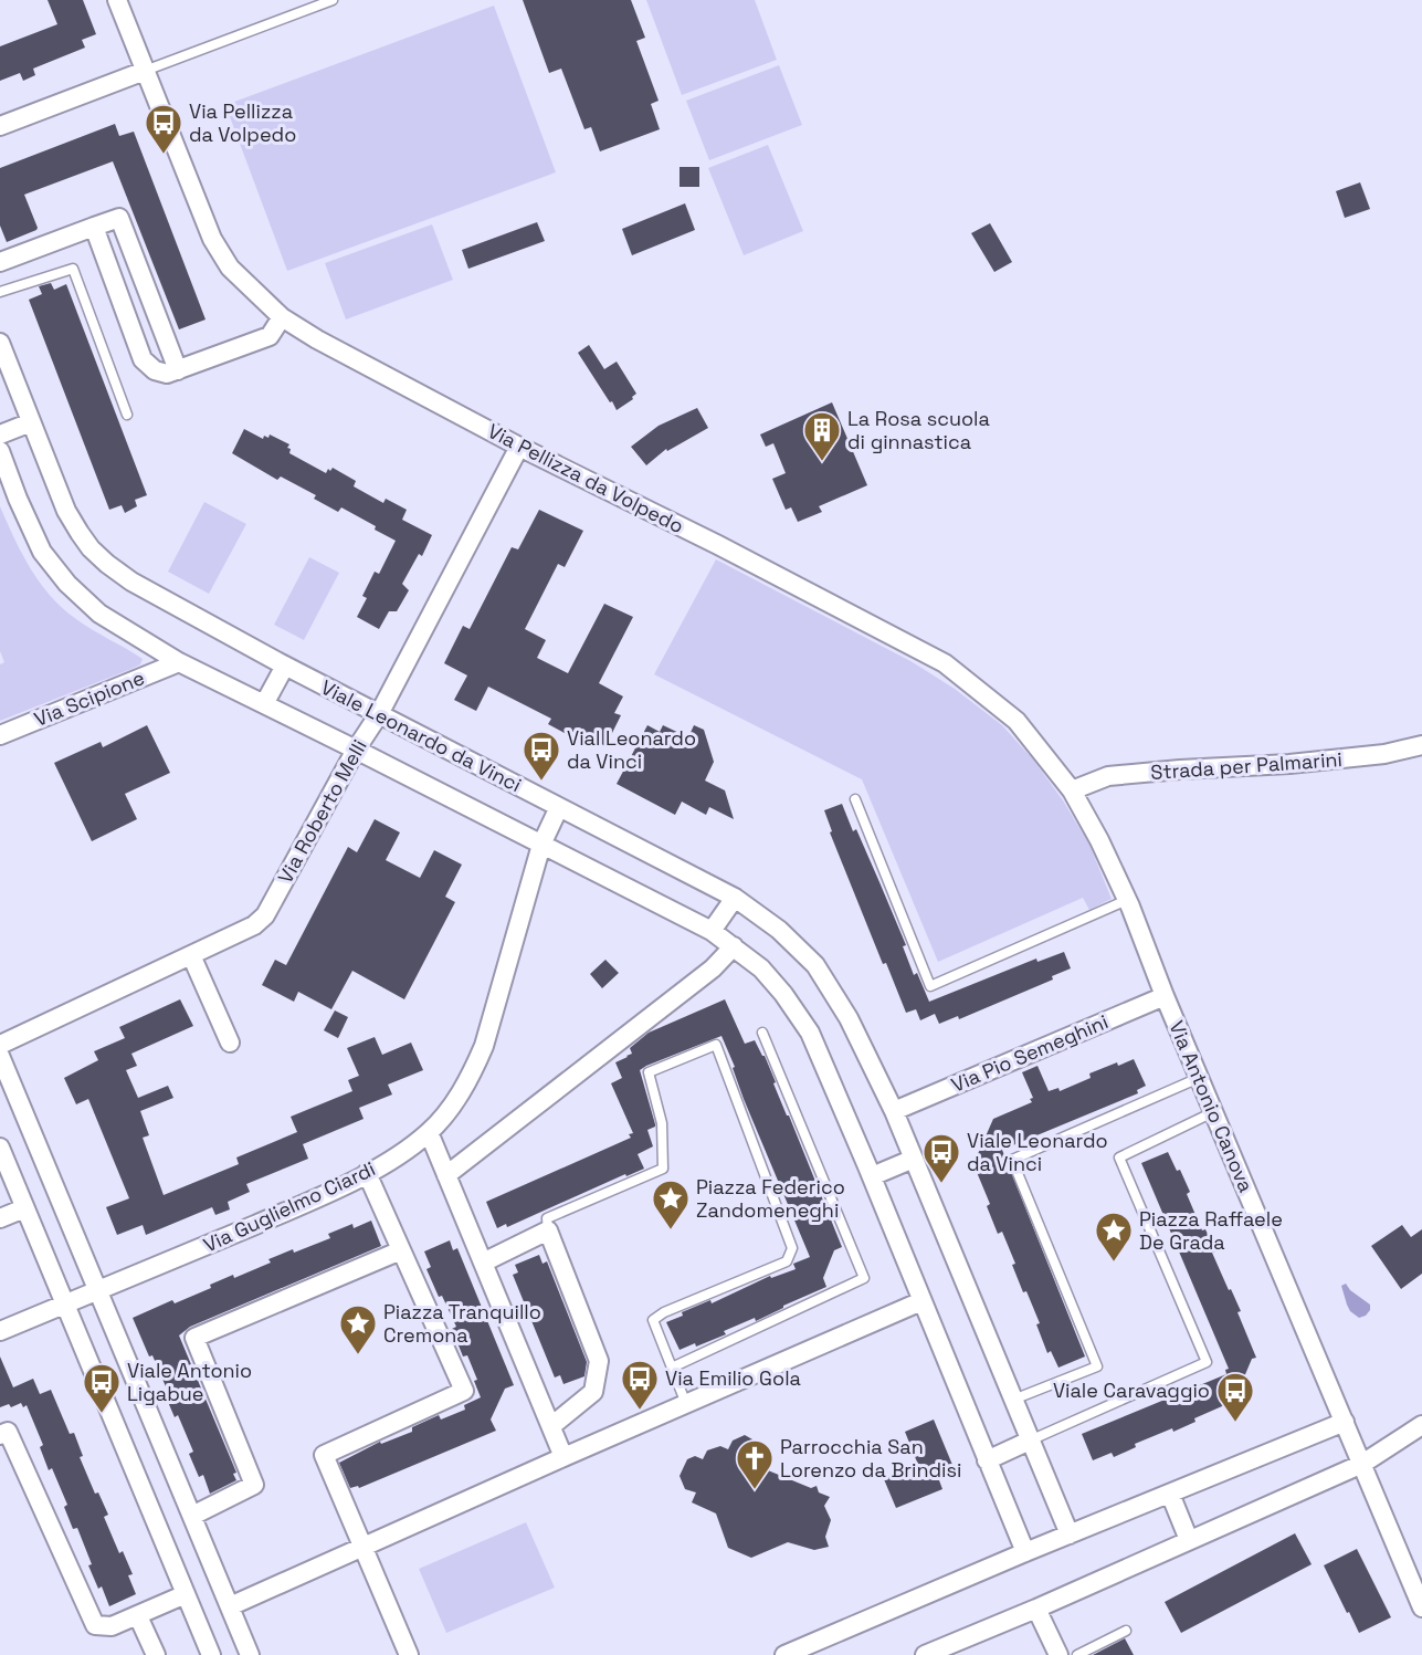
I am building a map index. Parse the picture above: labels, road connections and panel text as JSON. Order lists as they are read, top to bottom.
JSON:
{
  "streets": {
    "street": [
      "Via Pellizza da Volpedo",
      "Via Scipione",
      "Viale Leonardo da Vinci",
      "Strada per Palmarini",
      "Via Roberto Melli",
      "Via Pio Semeghini",
      "Via Antonio Canova",
      "Via Guglielmo Ciardi"
    ]
  },
  "crossings": [
    ["Via Pellizza da Volpedo", "Strada per Palmarini"],
    ["Via Pellizza da Volpedo", "Via Roberto Melli"],
    ["Via Pellizza da Volpedo", "Via Antonio Canova"],
    ["Via Scipione", "Viale Leonardo da Vinci"],
    ["Viale Leonardo da Vinci", "Via Roberto Melli"],
    ["Viale Leonardo da Vinci", "Via Pio Semeghini"],
    ["Viale Leonardo da Vinci", "Via Guglielmo Ciardi"],
    ["Via Pio Semeghini", "Via Antonio Canova"]
  ],
  "places": {
    "bus stop": [
      "Via Pellizza da Volpedo",
      "Vial Leonardo da Vinci",
      "Viale Leonardo da Vinci",
      "Via Emilio Gola",
      "Viale Antonio Ligabue",
      "Viale Caravaggio"
    ],
    "building": ["La Rosa scuola di ginnastica"],
    "place": ["Piazza Federico Zandomeneghi", "Piazza Raffaele De Grada", "Piazza Tranquillo Cremona"],
    "church": ["Parrocchia San Lorenzo da Brindisi"]
  }
}
